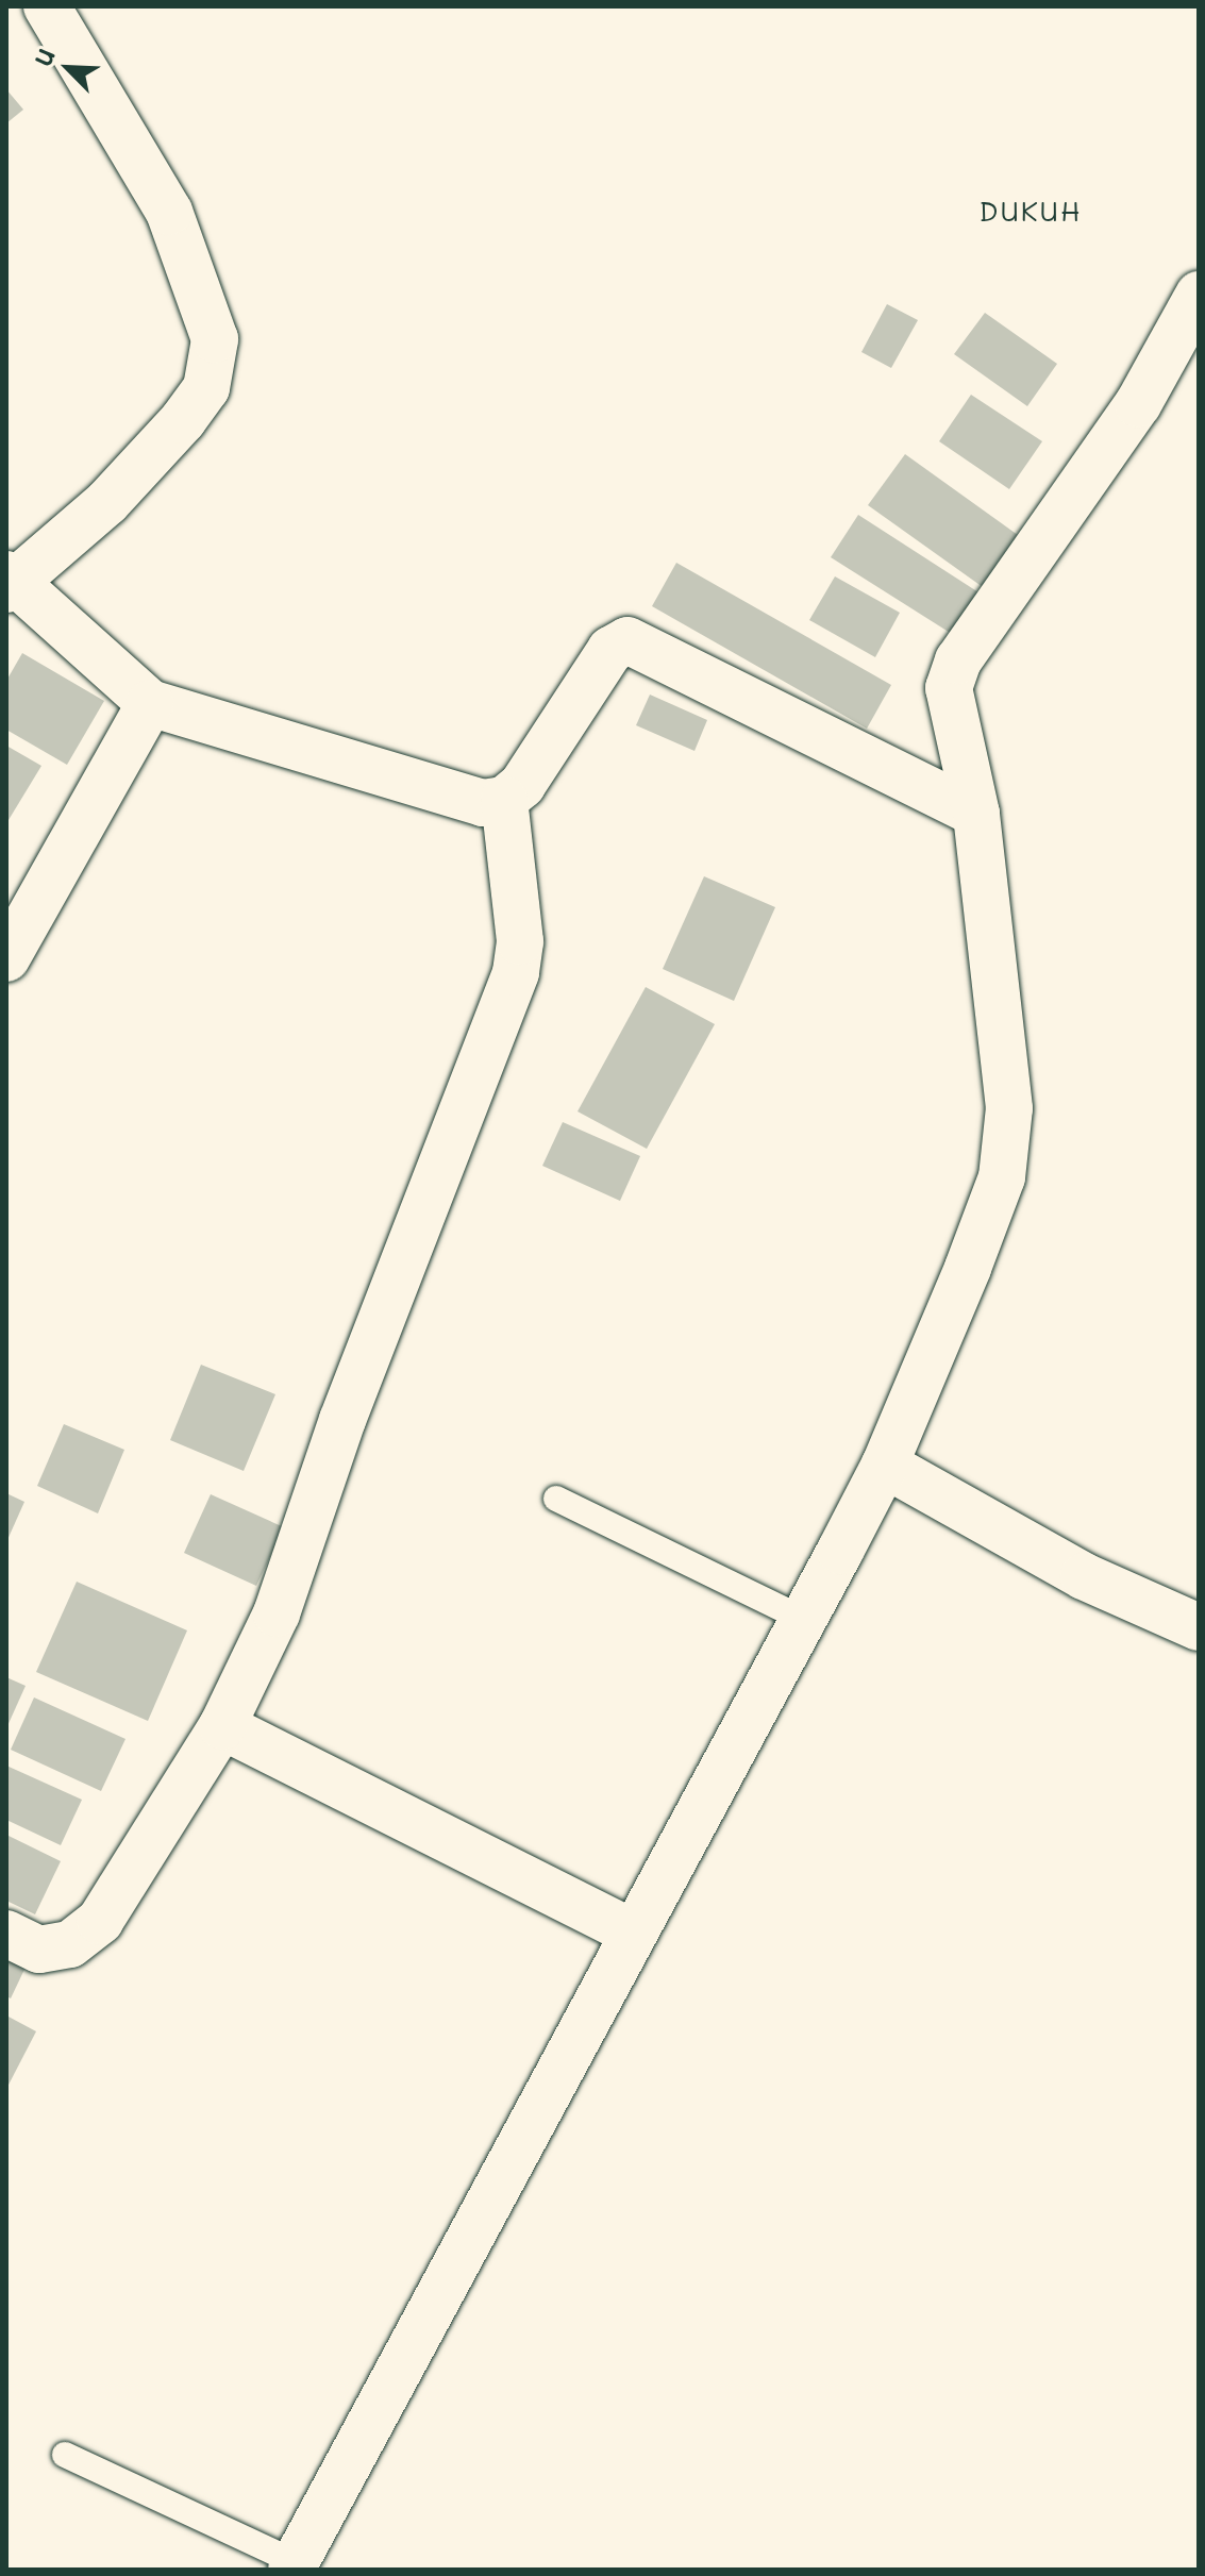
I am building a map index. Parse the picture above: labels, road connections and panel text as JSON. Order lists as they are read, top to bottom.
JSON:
{
  "districts": ["DUKUH"],
  "north": "top left"
}
